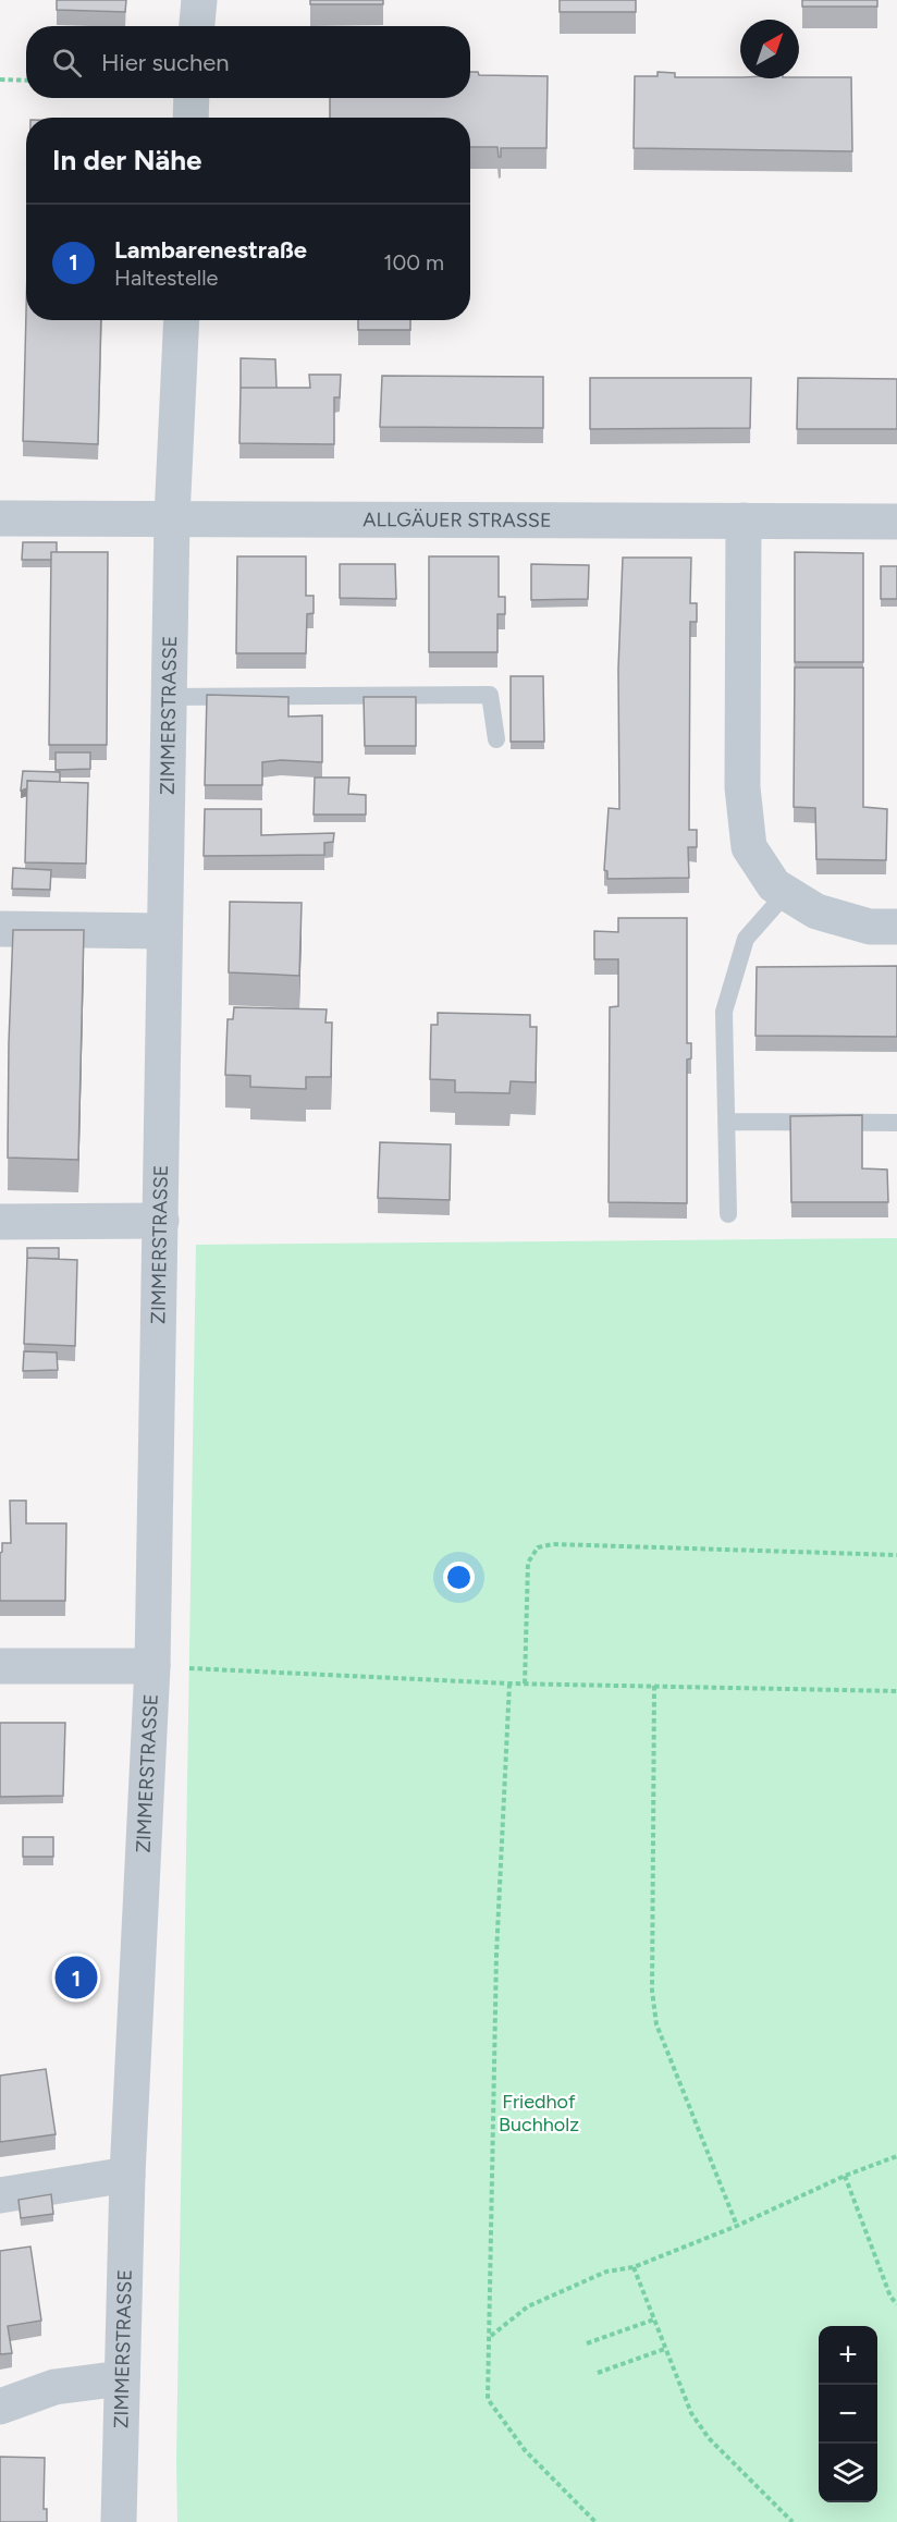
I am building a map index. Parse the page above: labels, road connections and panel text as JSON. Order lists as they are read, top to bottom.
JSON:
{
  "streets": {
    "street": ["ALLGÄUER STRASSE", "ZIMMERSTRASSE"]
  },
  "crossings": [
    ["ALLGÄUER STRASSE", "ZIMMERSTRASSE"]
  ],
  "parks": ["Friedhof Buchholz"],
  "north": "top right",
  "page": {
    "search": "Hier suchen",
    "heading": "In der Nähe",
    "list": [
      {
        "mark": "1",
        "name": "Lambarenestraße",
        "note": "Haltestelle",
        "value": "100 m"
      }
    ],
    "pins": "1",
    "map_buttons": ["+", "−"]
  }
}
